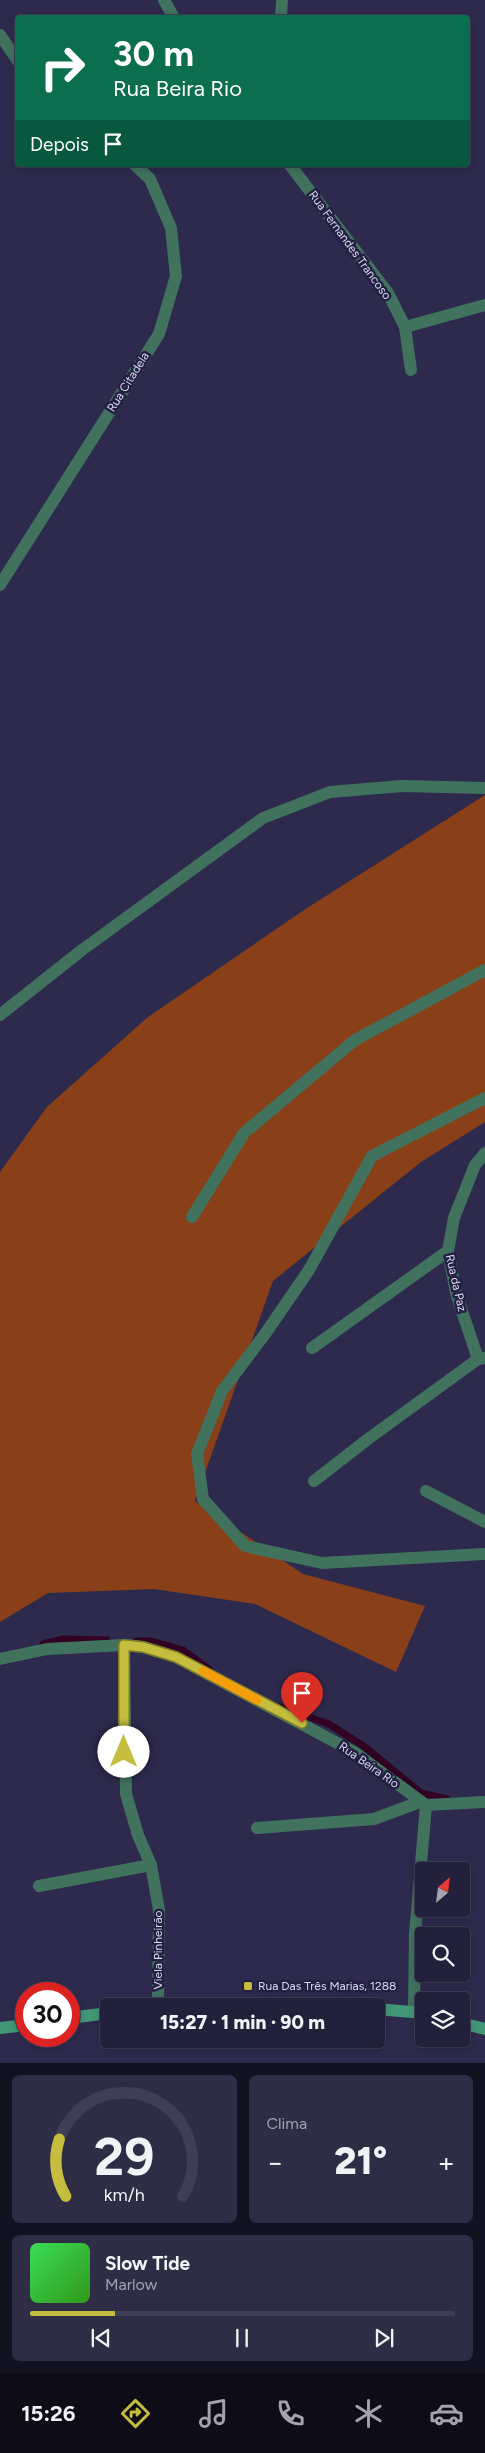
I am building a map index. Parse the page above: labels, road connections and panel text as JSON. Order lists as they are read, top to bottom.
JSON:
{
  "streets": {
    "street": [
      "Rua Fernandes Trancoso",
      "Rua Citadela",
      "Rua da Paz",
      "Rua Beira Rio",
      "Viela Pinheirão"
    ]
  },
  "crossings": [
    ["Rua Beira Rio", "Viela Pinheirão"]
  ],
  "places": {
    "transit": ["Rua Das Três Marias, 1288"]
  },
  "north": "top right",
  "page": {
    "turn": ["30 m", "Rua Beira Rio"],
    "then": "Depois",
    "limit": "30",
    "trip": "15:27 · 1 min · 90 m",
    "tile": "Clima",
    "heat": ["−", "21°", "+"],
    "song": ["Slow Tide", "Marlow"],
    "tabs": "15:26",
    "gauge": ["29", "km/h"]
  }
}
